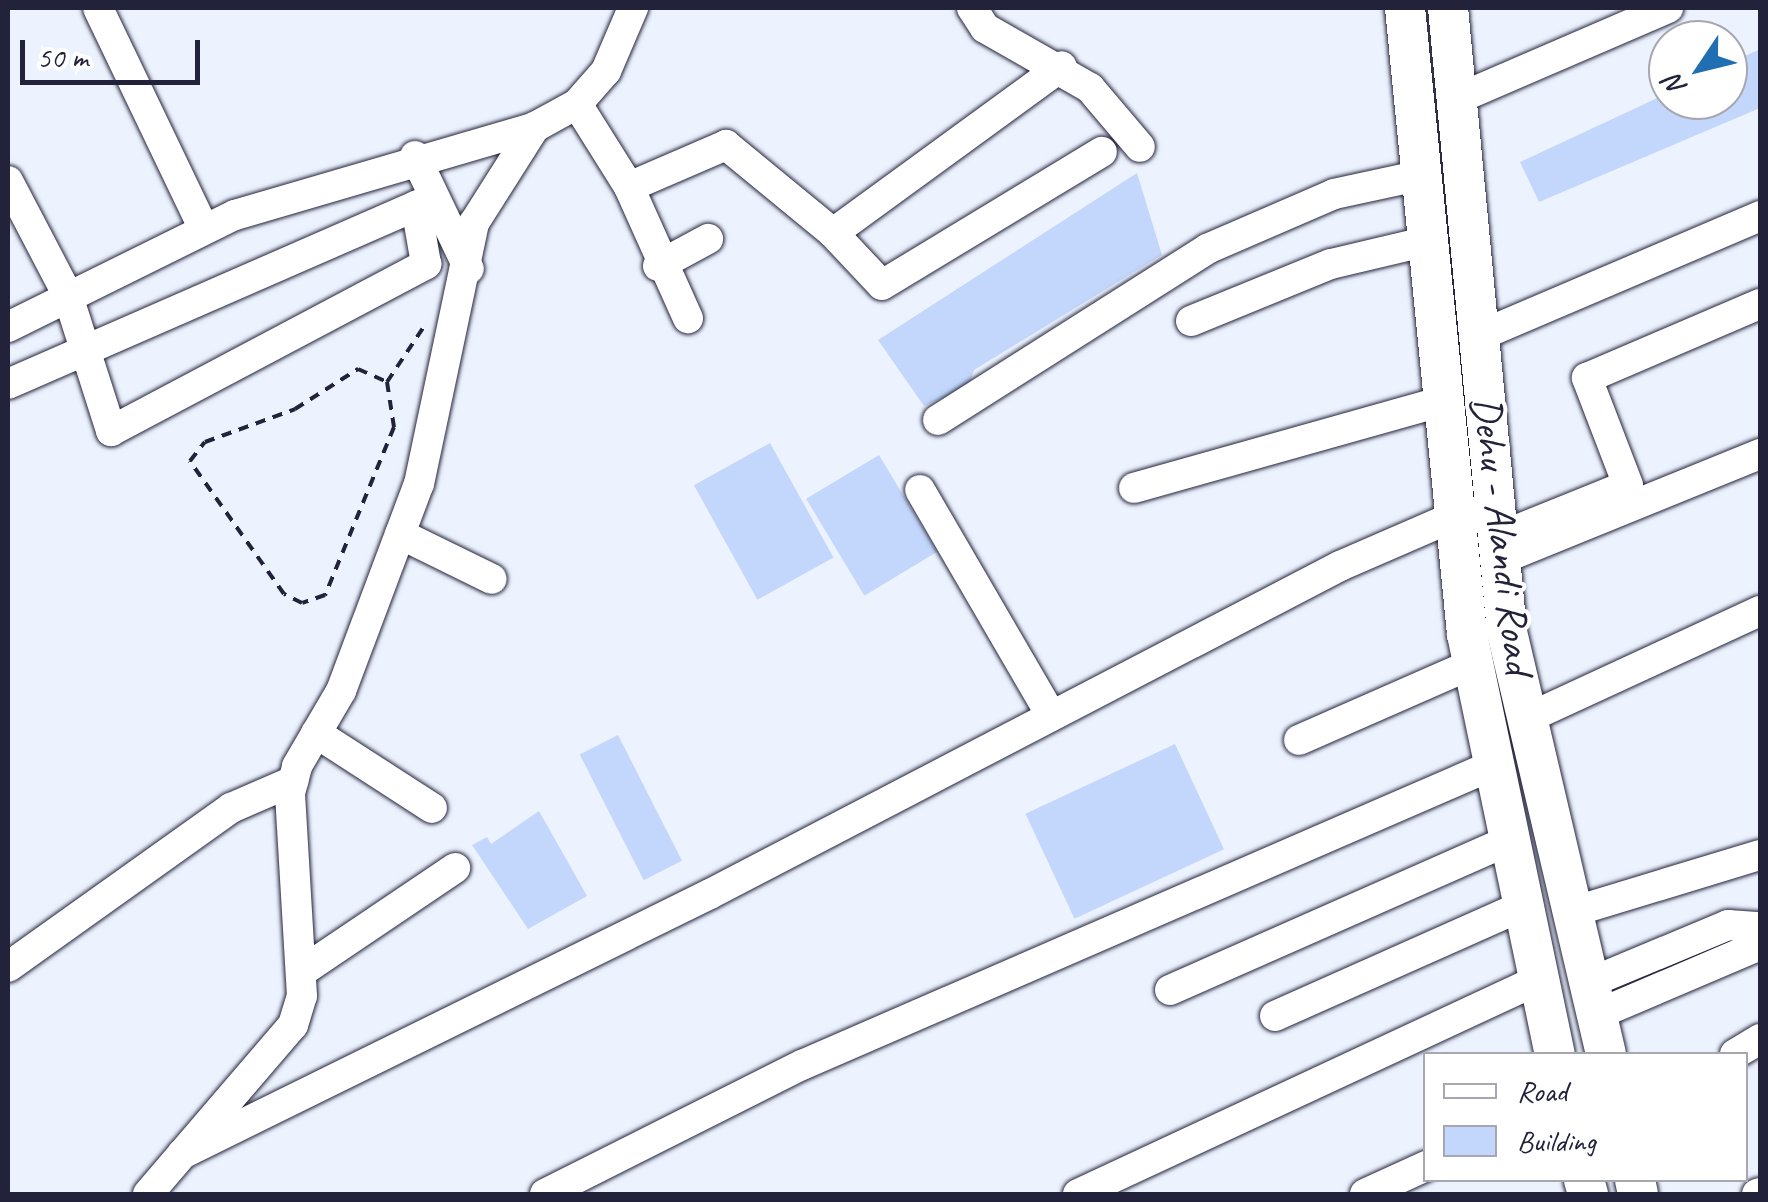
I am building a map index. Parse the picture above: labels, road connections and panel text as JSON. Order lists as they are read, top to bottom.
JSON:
{
  "streets": {
    "main road": ["Dehu - Alandi Road"]
  },
  "legend": ["Road", "Building"],
  "scale_bar": "50 m",
  "north": "bottom left"
}
